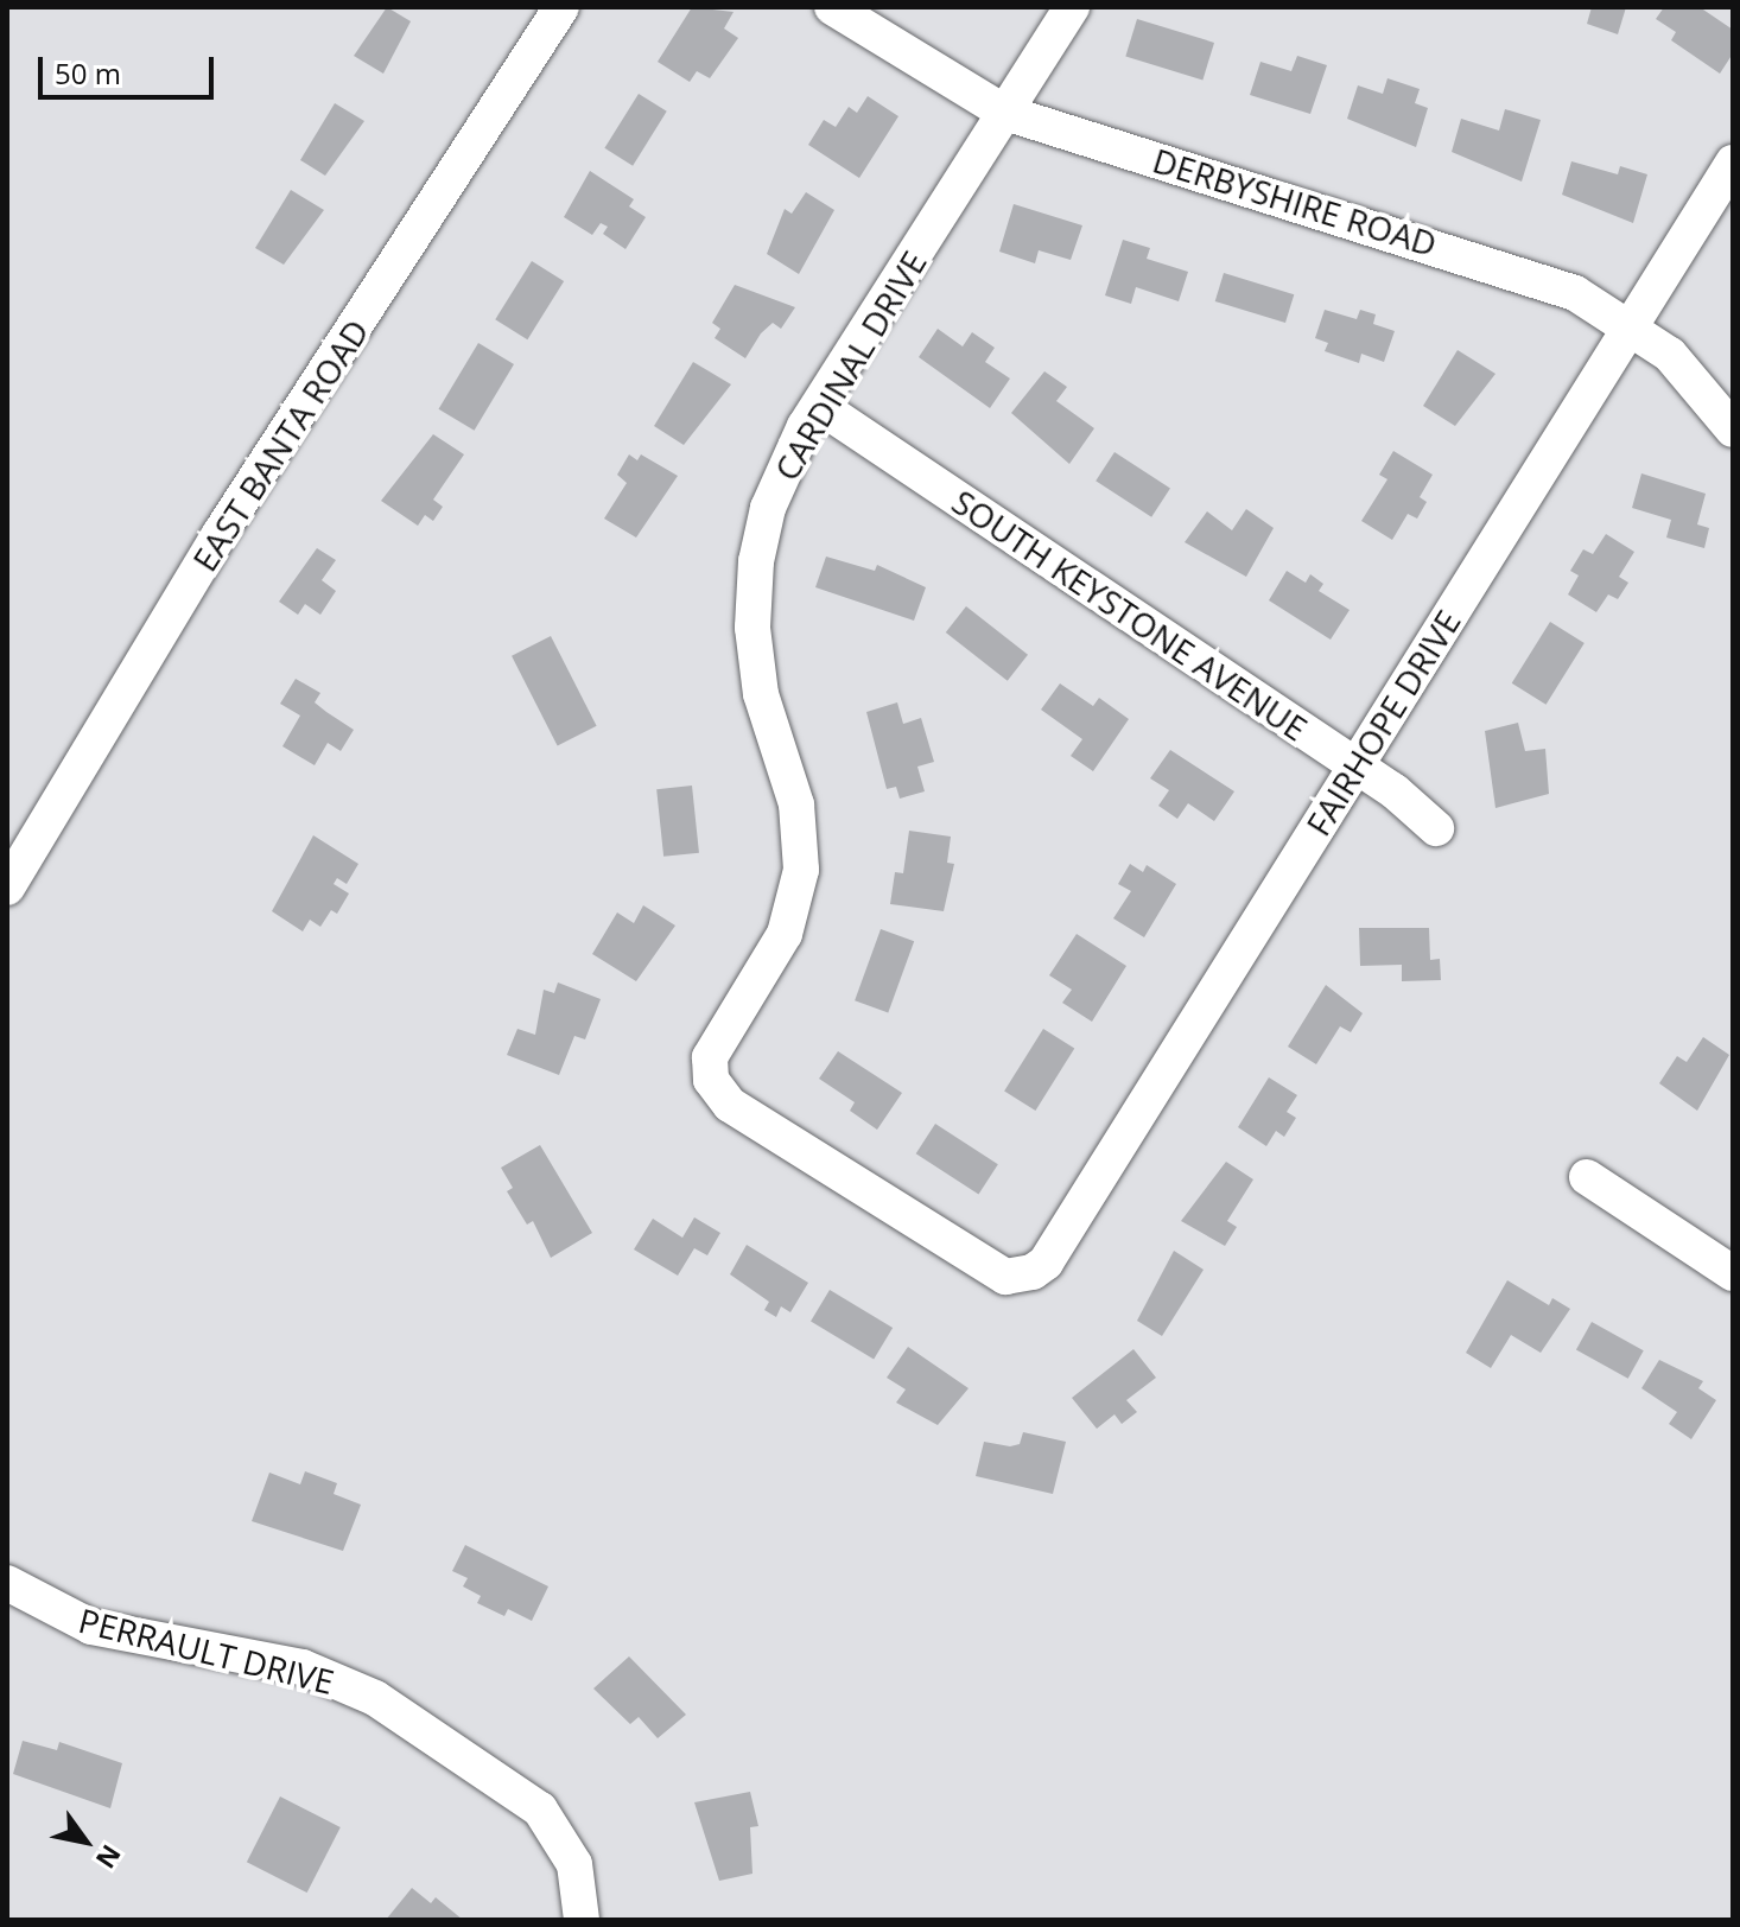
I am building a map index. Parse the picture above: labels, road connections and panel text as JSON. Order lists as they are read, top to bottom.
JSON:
{
  "streets": {
    "street": [
      "DERBYSHIRE ROAD",
      "CARDINAL DRIVE",
      "EAST BANTA ROAD",
      "SOUTH KEYSTONE AVENUE",
      "FAIRHOPE DRIVE",
      "PERRAULT DRIVE"
    ]
  },
  "crossings": [
    ["DERBYSHIRE ROAD", "CARDINAL DRIVE"],
    ["DERBYSHIRE ROAD", "FAIRHOPE DRIVE"],
    ["CARDINAL DRIVE", "SOUTH KEYSTONE AVENUE"],
    ["CARDINAL DRIVE", "FAIRHOPE DRIVE"],
    ["SOUTH KEYSTONE AVENUE", "FAIRHOPE DRIVE"]
  ],
  "scale_bar": "50 m",
  "north": "bottom right"
}
